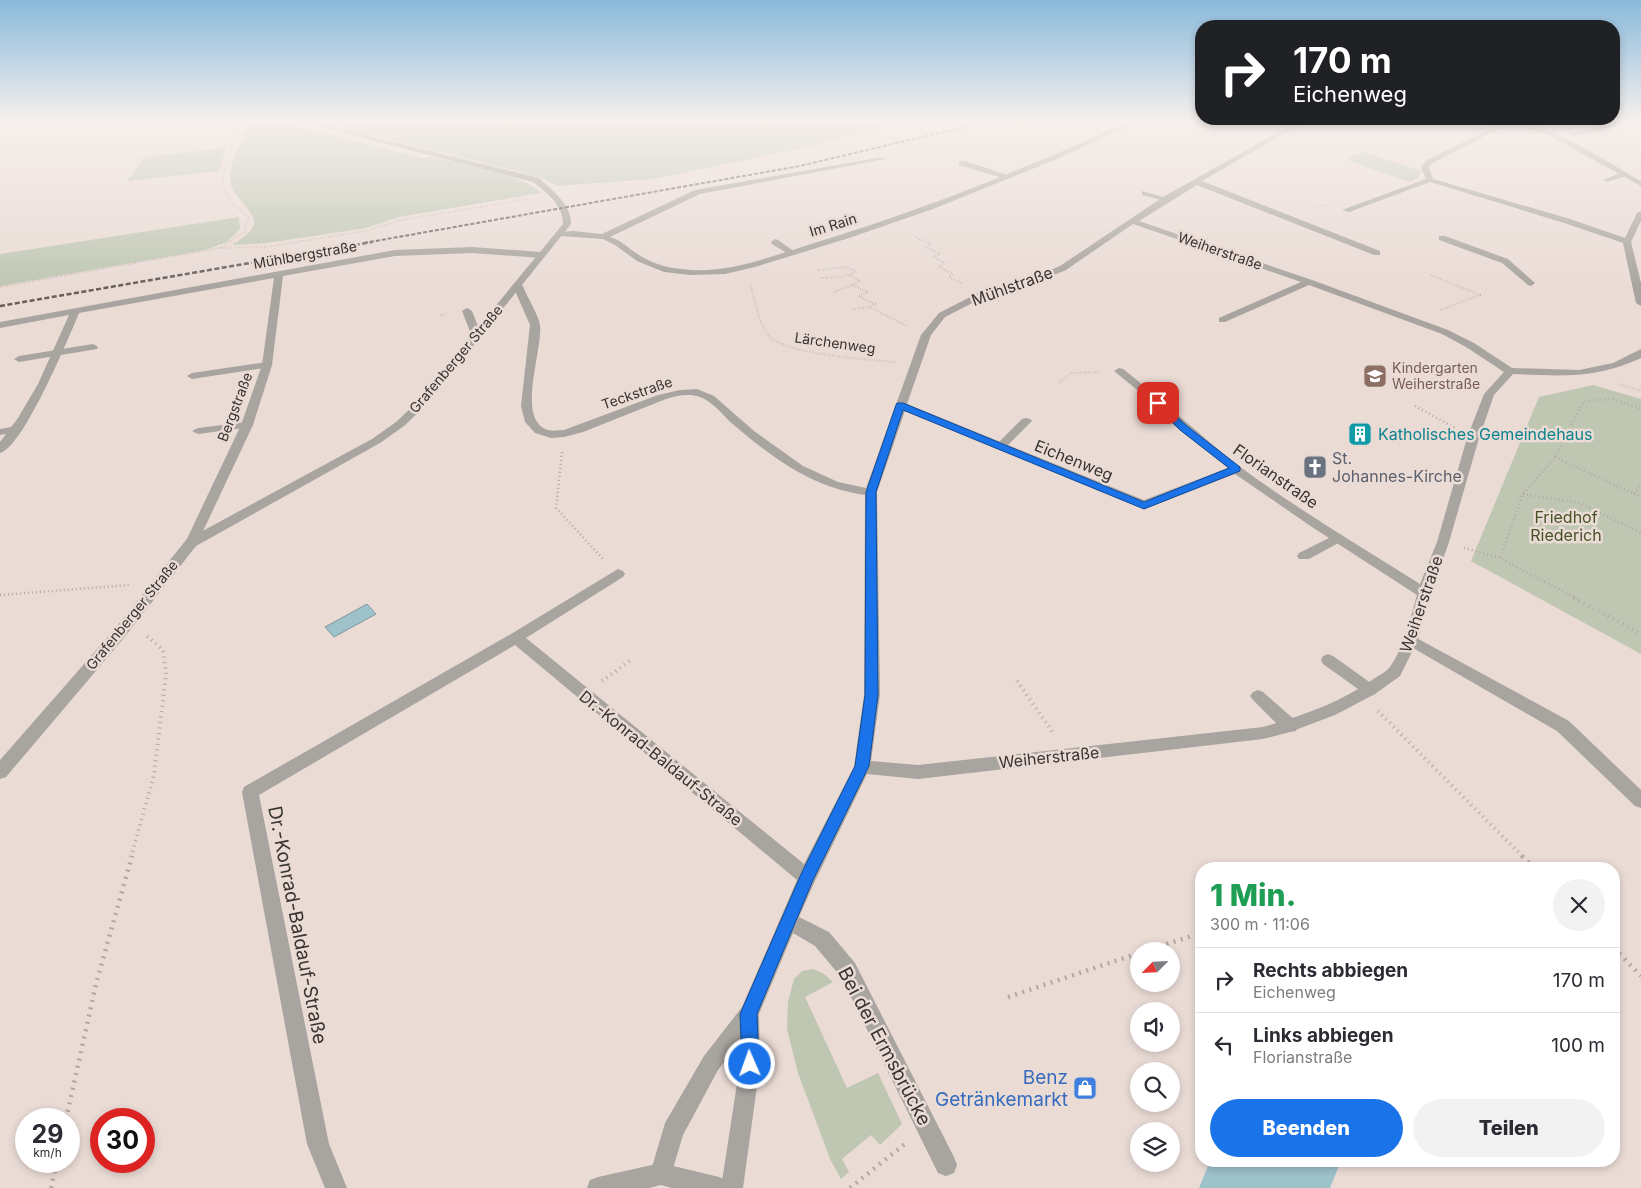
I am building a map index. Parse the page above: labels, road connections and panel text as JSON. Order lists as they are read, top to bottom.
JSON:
{
  "streets": {
    "street": [
      "Im Rain",
      "Weiherstraße",
      "Mühlbergstraße",
      "Mühlstraße",
      "Grafenberger Straße",
      "Teckstraße",
      "Bergstraße",
      "Eichenweg",
      "Florianstraße",
      "Dr.-Konrad-Baldauf-Straße",
      "Bei der Ermsbrücke"
    ],
    "path": ["Lärchenweg"]
  },
  "crossings": [
    ["Im Rain", "Lärchenweg"],
    ["Im Rain", "Grafenberger Straße"],
    ["Weiherstraße", "Mühlstraße"],
    ["Weiherstraße", "Florianstraße"],
    ["Mühlbergstraße", "Grafenberger Straße"],
    ["Mühlbergstraße", "Bergstraße"],
    ["Mühlstraße", "Lärchenweg"],
    ["Mühlstraße", "Teckstraße"],
    ["Mühlstraße", "Eichenweg"],
    ["Mühlstraße", "Dr.-Konrad-Baldauf-Straße"],
    ["Mühlstraße", "Bei der Ermsbrücke"],
    ["Grafenberger Straße", "Teckstraße"],
    ["Grafenberger Straße", "Bergstraße"],
    ["Eichenweg", "Florianstraße"]
  ],
  "parks": ["Friedhof Riederich"],
  "places": {
    "school or university": ["Kindergarten Weiherstraße"],
    "building": ["Katholisches Gemeindehaus"],
    "church": ["St. Johannes-Kirche"],
    "shop": ["Benz Getränkemarkt"]
  },
  "north": "bottom left",
  "page": {
    "turn": ["170 m", "Eichenweg"],
    "heading": ["1 Min.", "300 m · 11:06"],
    "list": [
      {
        "name": "Rechts abbiegen",
        "note": "Eichenweg",
        "value": "170 m"
      },
      {
        "name": "Links abbiegen",
        "note": "Florianstraße",
        "value": "100 m"
      }
    ],
    "buttons": ["Beenden", "Teilen"],
    "speed": "29 km/h",
    "limit": "30"
  }
}
